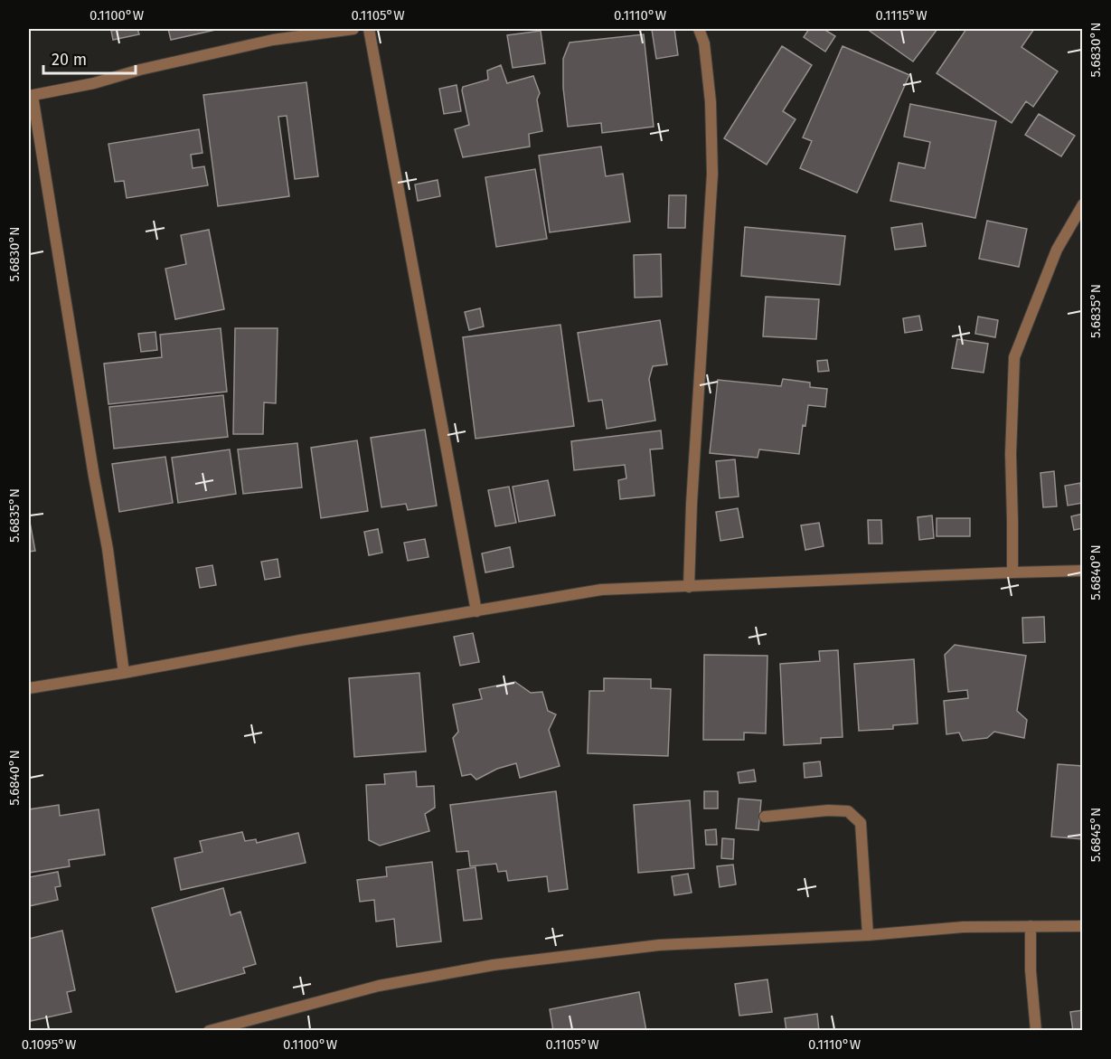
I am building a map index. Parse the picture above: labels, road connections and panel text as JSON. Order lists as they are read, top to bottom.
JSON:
{
  "scale_bar": "20 m",
  "coordinates": [
    "0.1100°W",
    "0.1105°W",
    "0.1110°W",
    "0.1115°W",
    "5.6830°N",
    "5.6835°N",
    "5.6840°N",
    "5.6845°N",
    "0.1095°W"
  ]
}
